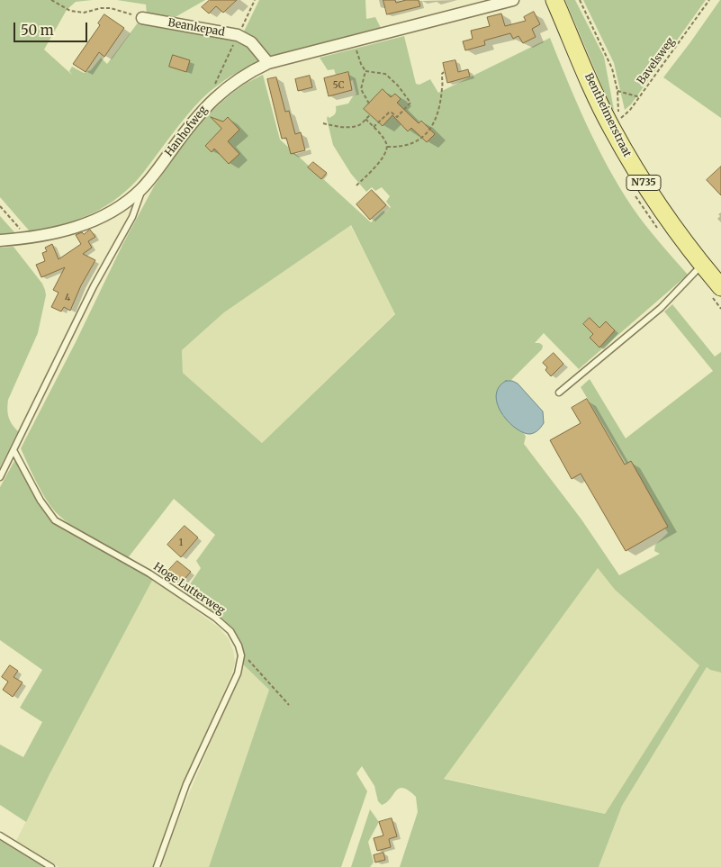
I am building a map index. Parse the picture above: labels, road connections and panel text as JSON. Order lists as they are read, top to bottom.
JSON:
{
  "streets": {
    "main road": ["Bentheimerstraat", "N735"],
    "street": ["Beankepad", "Hanhofweg"],
    "lane": ["Hoge Lutterweg"],
    "path": ["Bavelsweg"]
  },
  "crossings": [
    ["Beankepad", "Hanhofweg"],
    ["Bavelsweg", "Bentheimerstraat"]
  ],
  "house_numbers": ["5C", "4", "1"],
  "scale_bar": "50 m"
}
